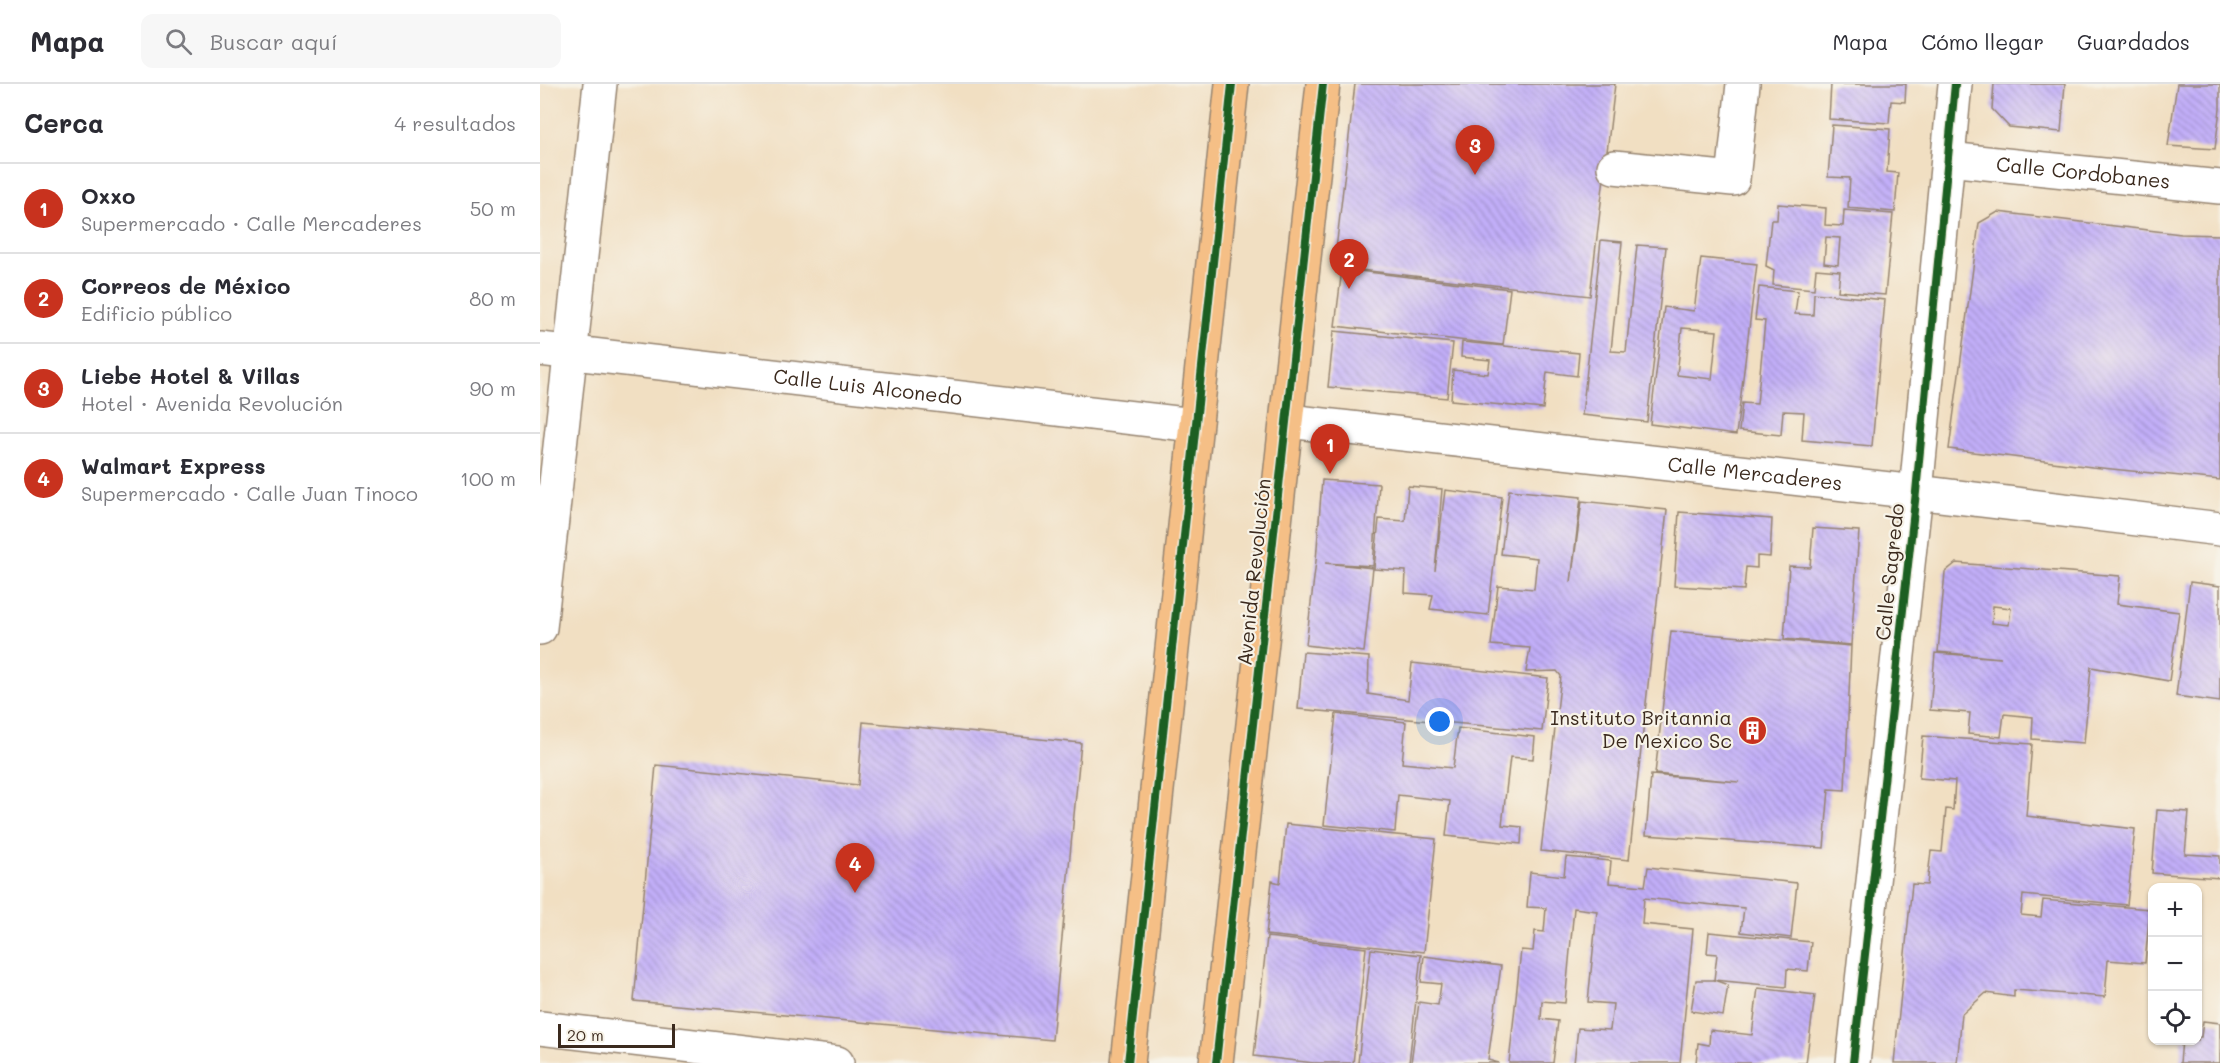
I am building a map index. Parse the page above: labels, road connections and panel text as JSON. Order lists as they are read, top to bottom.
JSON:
{
  "streets": {
    "main road": ["Avenida Revolución"],
    "street": [
      "Calle Cordobanes",
      "Calle Luis Alconedo",
      "Calle Mercaderes",
      "Calle Sagredo"
    ]
  },
  "crossings": [
    ["Calle Cordobanes", "Calle Sagredo"],
    ["Calle Mercaderes", "Avenida Revolución"],
    ["Calle Mercaderes", "Calle Sagredo"]
  ],
  "places": {
    "building": ["Instituto Britannia De Mexico Sc"]
  },
  "scale_bar": "20 m",
  "page": {
    "header": "Mapa",
    "search": "Buscar aquí",
    "nav": ["Mapa", "Cómo llegar", "Guardados"],
    "heading": ["Cerca", "4 resultados"],
    "pins": [
      "3",
      "2",
      "1",
      "4"
    ],
    "list": [
      {
        "mark": "1",
        "name": "Oxxo",
        "note": "Supermercado · Calle Mercaderes",
        "value": "50 m"
      },
      {
        "mark": "2",
        "name": "Correos de México",
        "note": "Edificio público",
        "value": "80 m"
      },
      {
        "mark": "3",
        "name": "Liebe Hotel & Villas",
        "note": "Hotel · Avenida Revolución",
        "value": "90 m"
      },
      {
        "mark": "4",
        "name": "Walmart Express",
        "note": "Supermercado · Calle Juan Tinoco",
        "value": "100 m"
      }
    ],
    "map_buttons": ["+", "−"],
    "scale": "20 m"
  }
}
